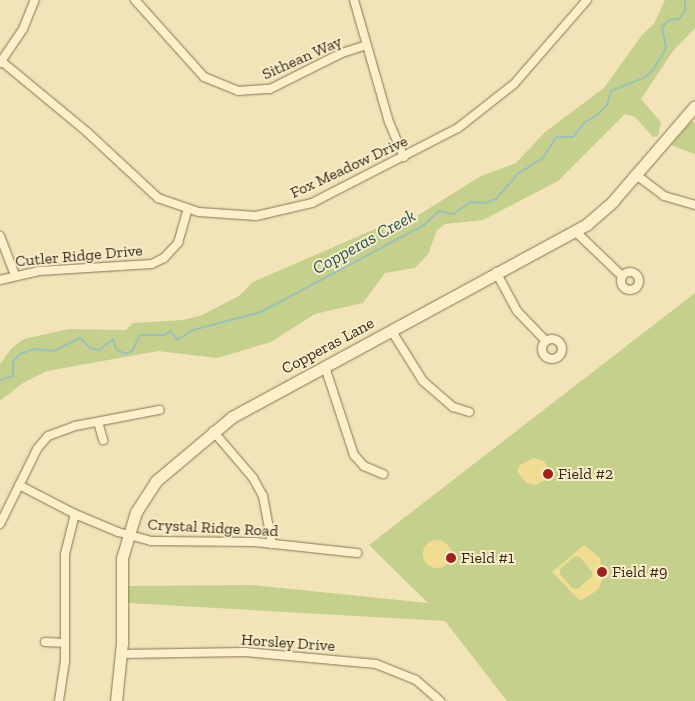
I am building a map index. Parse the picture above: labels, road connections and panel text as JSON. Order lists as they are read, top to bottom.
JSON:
{
  "streets": {
    "street": [
      "Sithean Way",
      "Fox Meadow Drive",
      "Cutler Ridge Drive",
      "Copperas Lane",
      "Crystal Ridge Road",
      "Horsley Drive"
    ]
  },
  "crossings": [
    ["Fox Meadow Drive", "Cutler Ridge Drive"],
    ["Copperas Lane", "Crystal Ridge Road"],
    ["Copperas Lane", "Horsley Drive"]
  ],
  "water": ["Copperas Creek"],
  "places": ["Field #2", "Field #1", "Field #9"]
}
